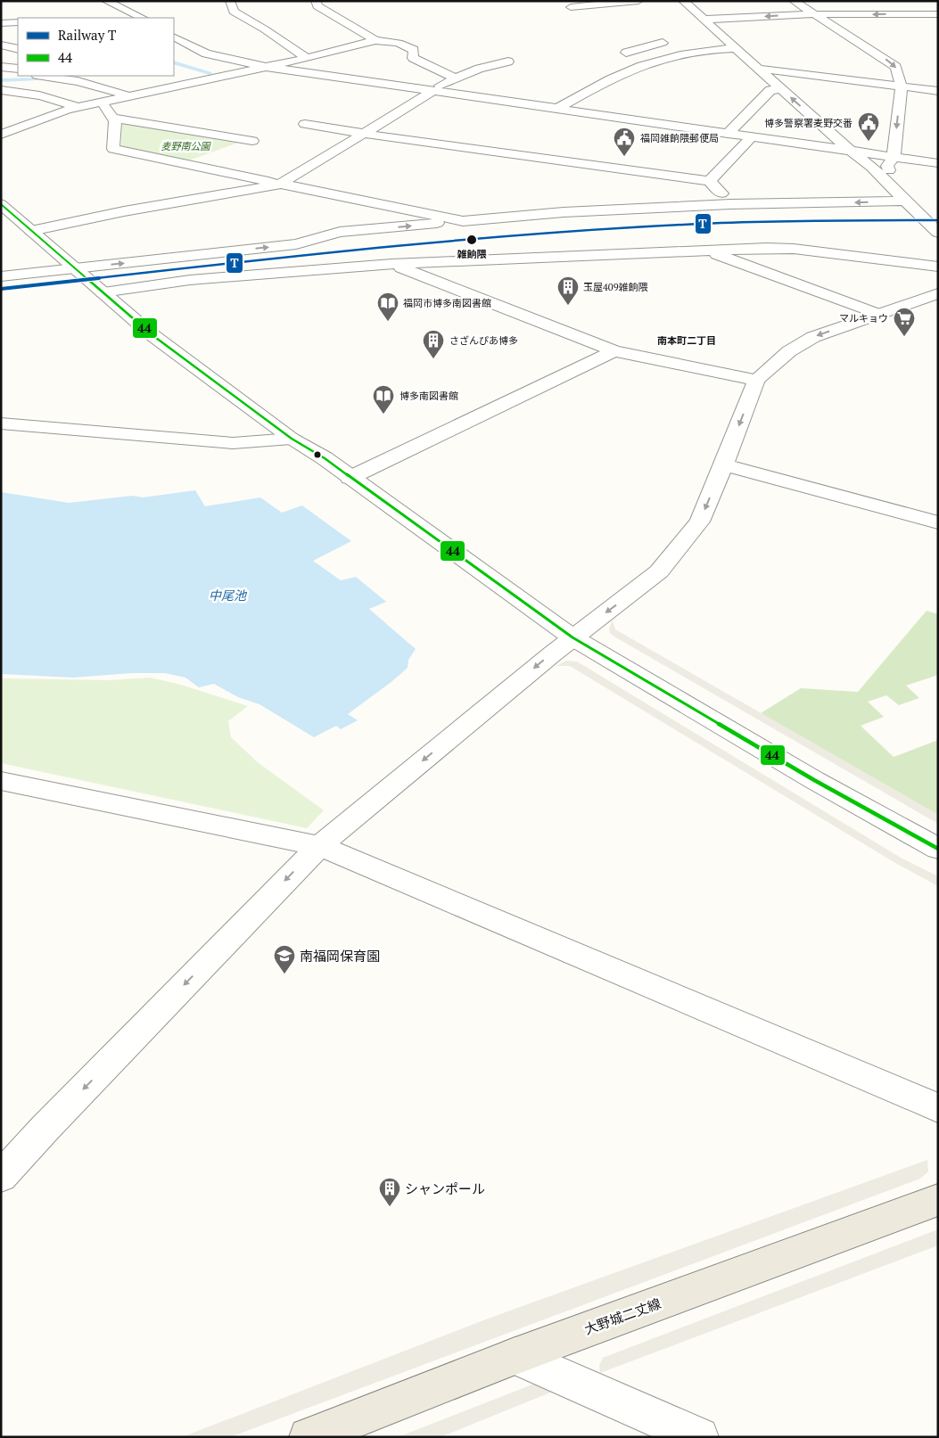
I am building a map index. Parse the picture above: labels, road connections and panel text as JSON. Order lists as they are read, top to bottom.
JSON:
{
  "streets": {
    "main road": ["大野城二丈線"]
  },
  "districts": ["南本町二丁目"],
  "water": ["中尾池"],
  "parks": ["麦野南公園"],
  "places": {
    "public building": ["博多警察署麦野交番", "福岡雑餉隈郵便局"],
    "other": ["雑餉隈"],
    "building": ["玉屋409雑餉隈", "さざんぴあ博多", "シャンポール"],
    "library": ["福岡市博多南図書館", "博多南図書館"],
    "supermarket": ["マルキョウ"],
    "school or university": ["南福岡保育園"]
  },
  "lines": ["transit line 44", "rail line T"],
  "legend": ["Railway T", "44"]
}
